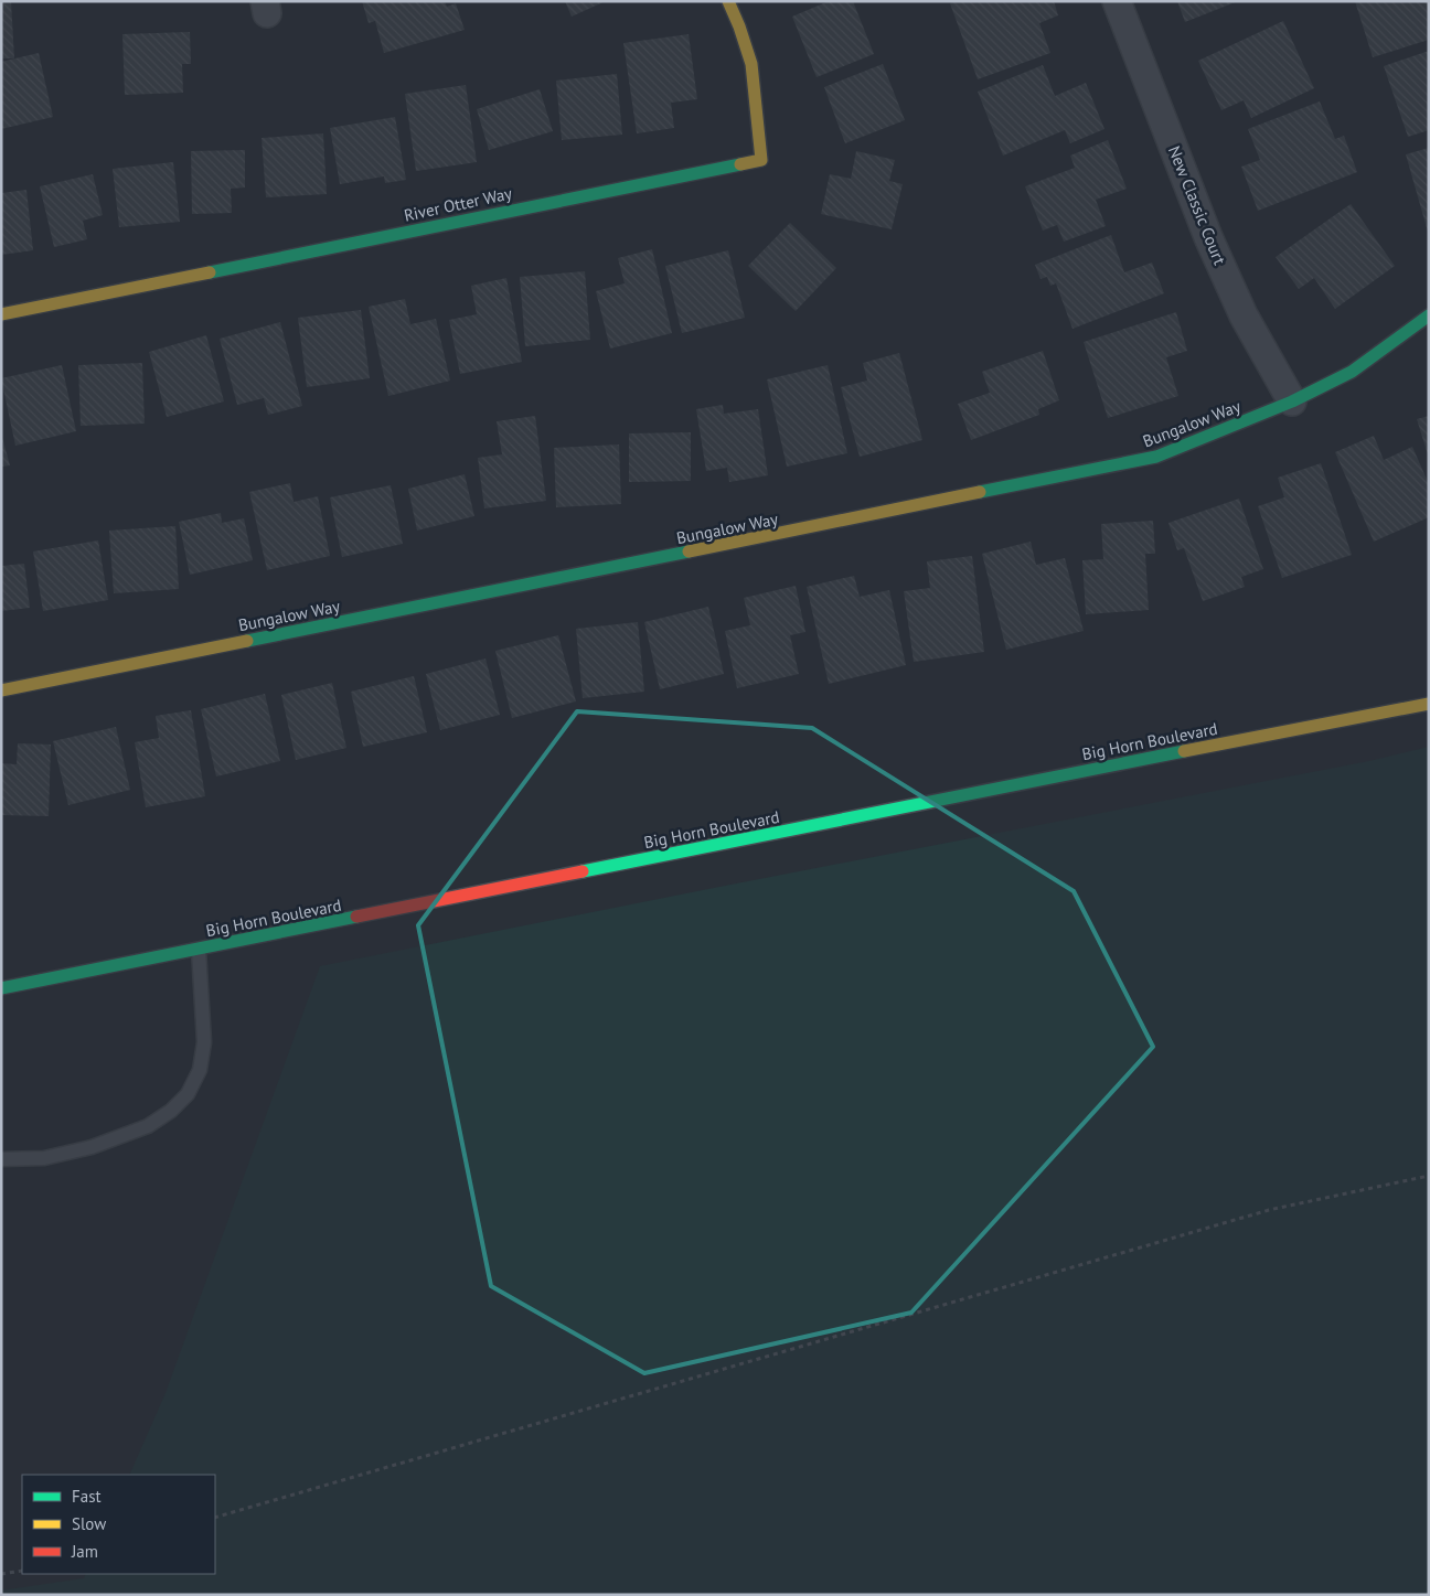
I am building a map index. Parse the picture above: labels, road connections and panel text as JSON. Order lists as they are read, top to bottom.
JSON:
{
  "streets": {
    "street": [
      "River Otter Way",
      "New Classic Court",
      "Bungalow Way",
      "Big Horn Boulevard"
    ]
  },
  "crossings": [
    ["New Classic Court", "Bungalow Way"]
  ],
  "legend": ["Fast", "Slow", "Jam"]
}
